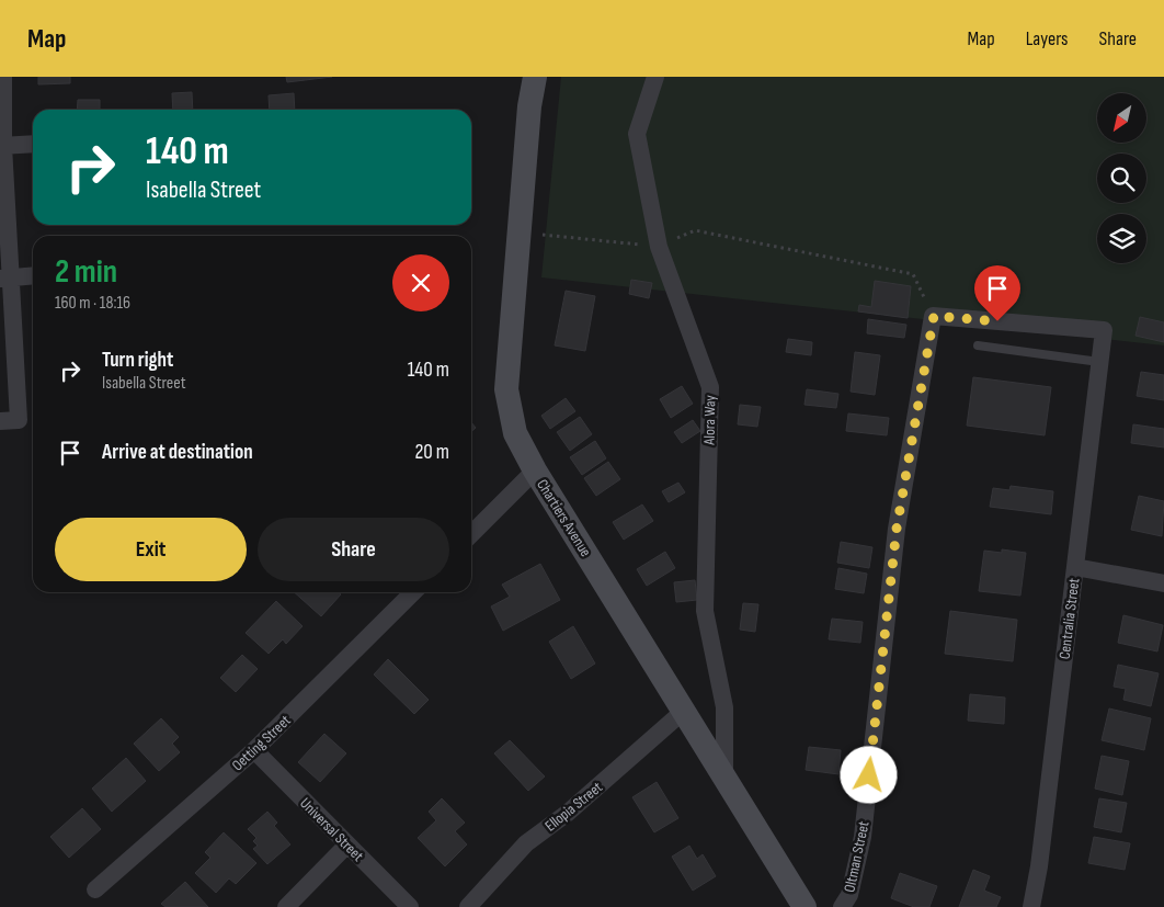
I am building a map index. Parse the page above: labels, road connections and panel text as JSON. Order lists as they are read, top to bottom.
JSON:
{
  "streets": {
    "street": [
      "Alora Way",
      "Chartiers Avenue",
      "Centralia Street",
      "Oetting Street",
      "Ellopia Street",
      "Universal Street",
      "Oltman Street"
    ]
  },
  "crossings": [
    ["Alora Way", "Chartiers Avenue"],
    ["Chartiers Avenue", "Ellopia Street"],
    ["Centralia Street", "Oltman Street"],
    ["Oetting Street", "Universal Street"]
  ],
  "north": "bottom left",
  "page": {
    "header": "Map",
    "nav": ["Map", "Layers", "Share"],
    "turn": ["140 m", "Isabella Street"],
    "heading": ["2 min", "160 m · 18:16"],
    "list": [
      {
        "name": "Turn right",
        "note": "Isabella Street",
        "value": "140 m"
      },
      {
        "name": "Arrive at destination",
        "value": "20 m"
      }
    ],
    "buttons": ["Exit", "Share"]
  }
}
